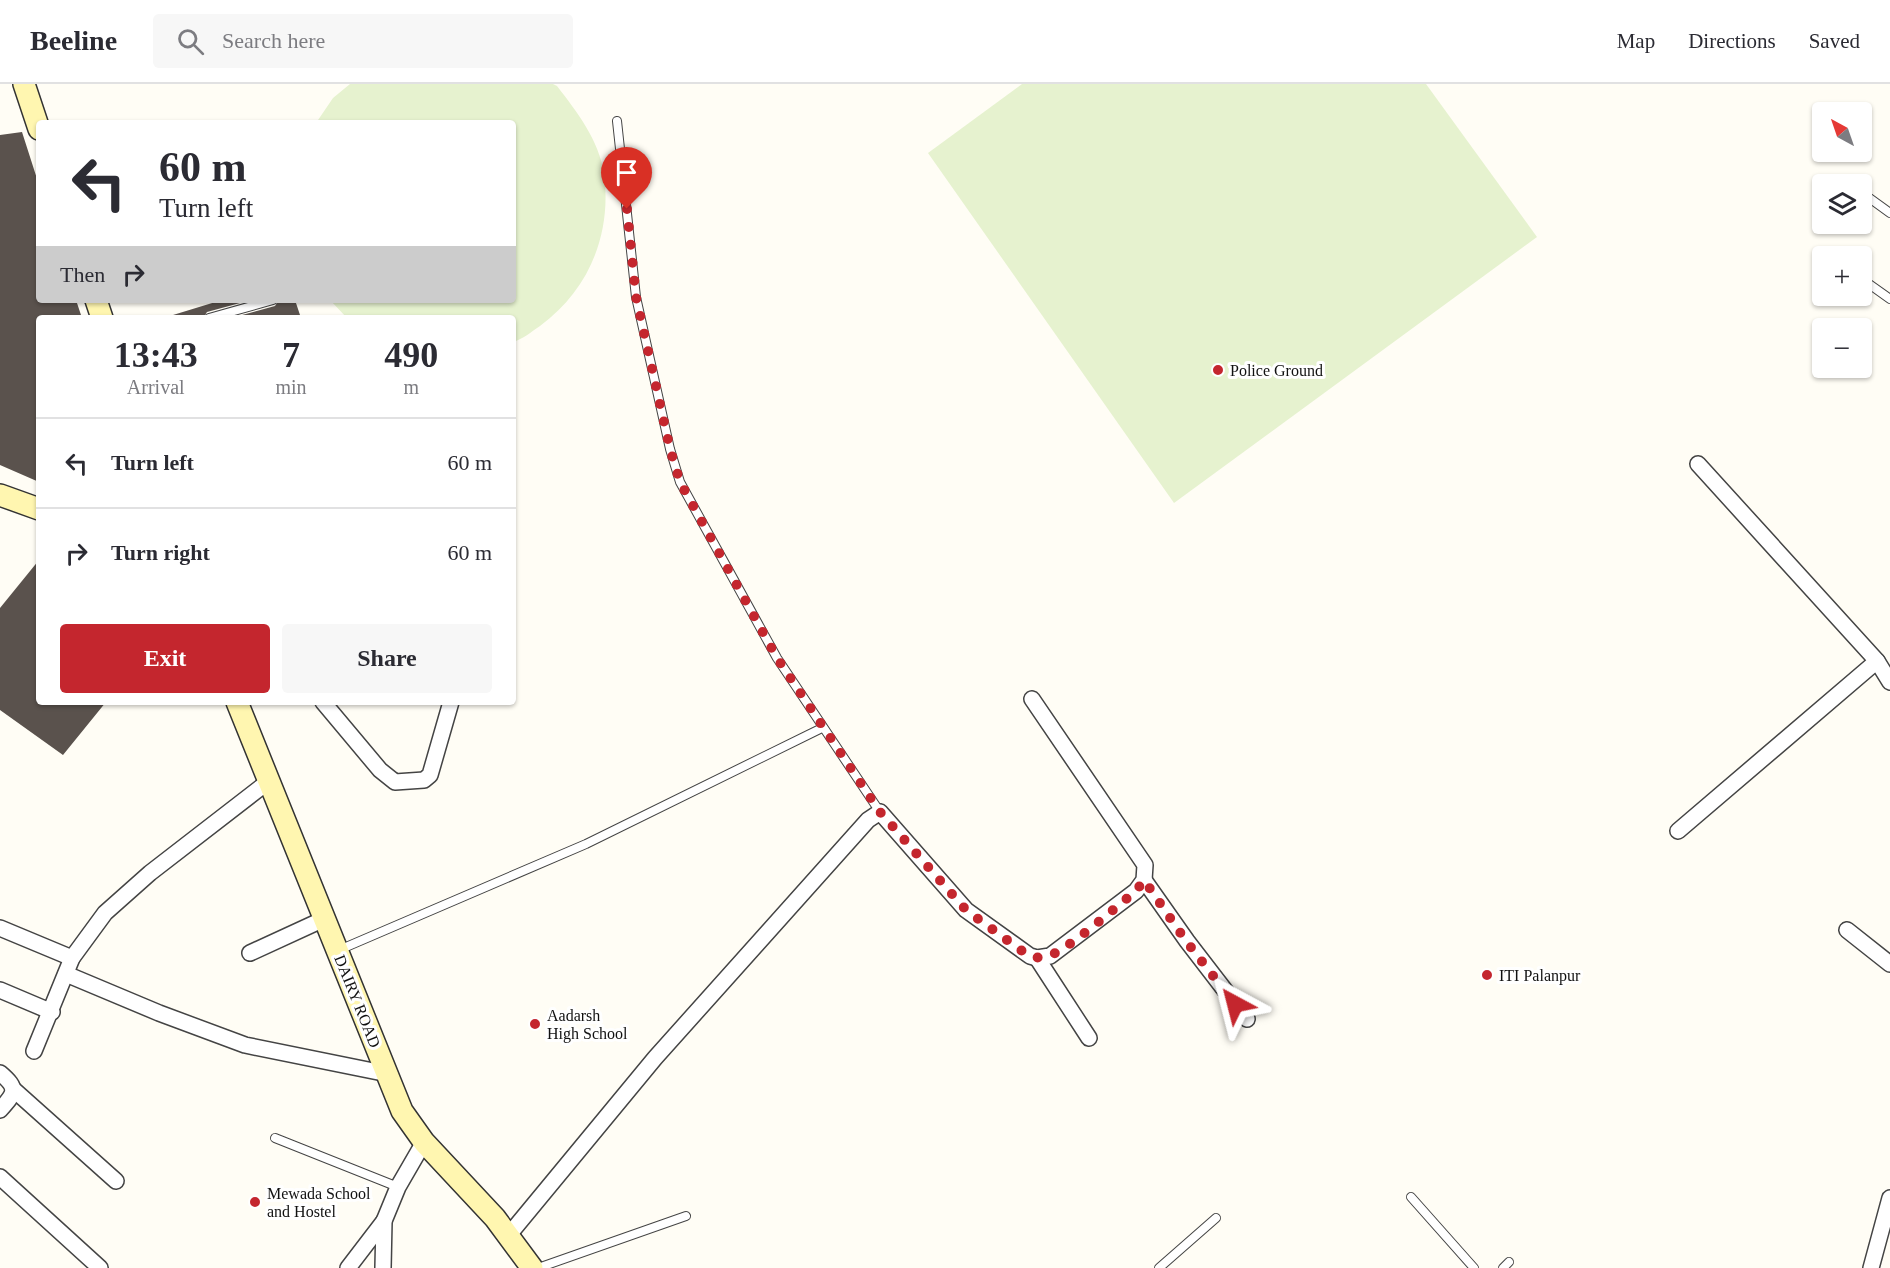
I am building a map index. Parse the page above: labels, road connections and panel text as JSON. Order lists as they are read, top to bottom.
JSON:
{
  "streets": {
    "street": ["DAIRY ROAD"]
  },
  "places": [
    "Police Ground",
    "ITI Palanpur",
    "Aadarsh High School",
    "Mewada School and Hostel"
  ],
  "north": "top left",
  "page": {
    "header": "Beeline",
    "search": "Search here",
    "nav": ["Map", "Directions", "Saved"],
    "map_buttons": ["+", "−"],
    "turn": ["60 m", "Turn left"],
    "then": "Then",
    "eta": [
      "13:43",
      "Arrival",
      "7",
      "min",
      "490",
      "m"
    ],
    "list": [
      {
        "name": "Turn left",
        "value": "60 m"
      },
      {
        "name": "Turn right",
        "value": "60 m"
      }
    ],
    "buttons": ["Exit", "Share"]
  }
}
